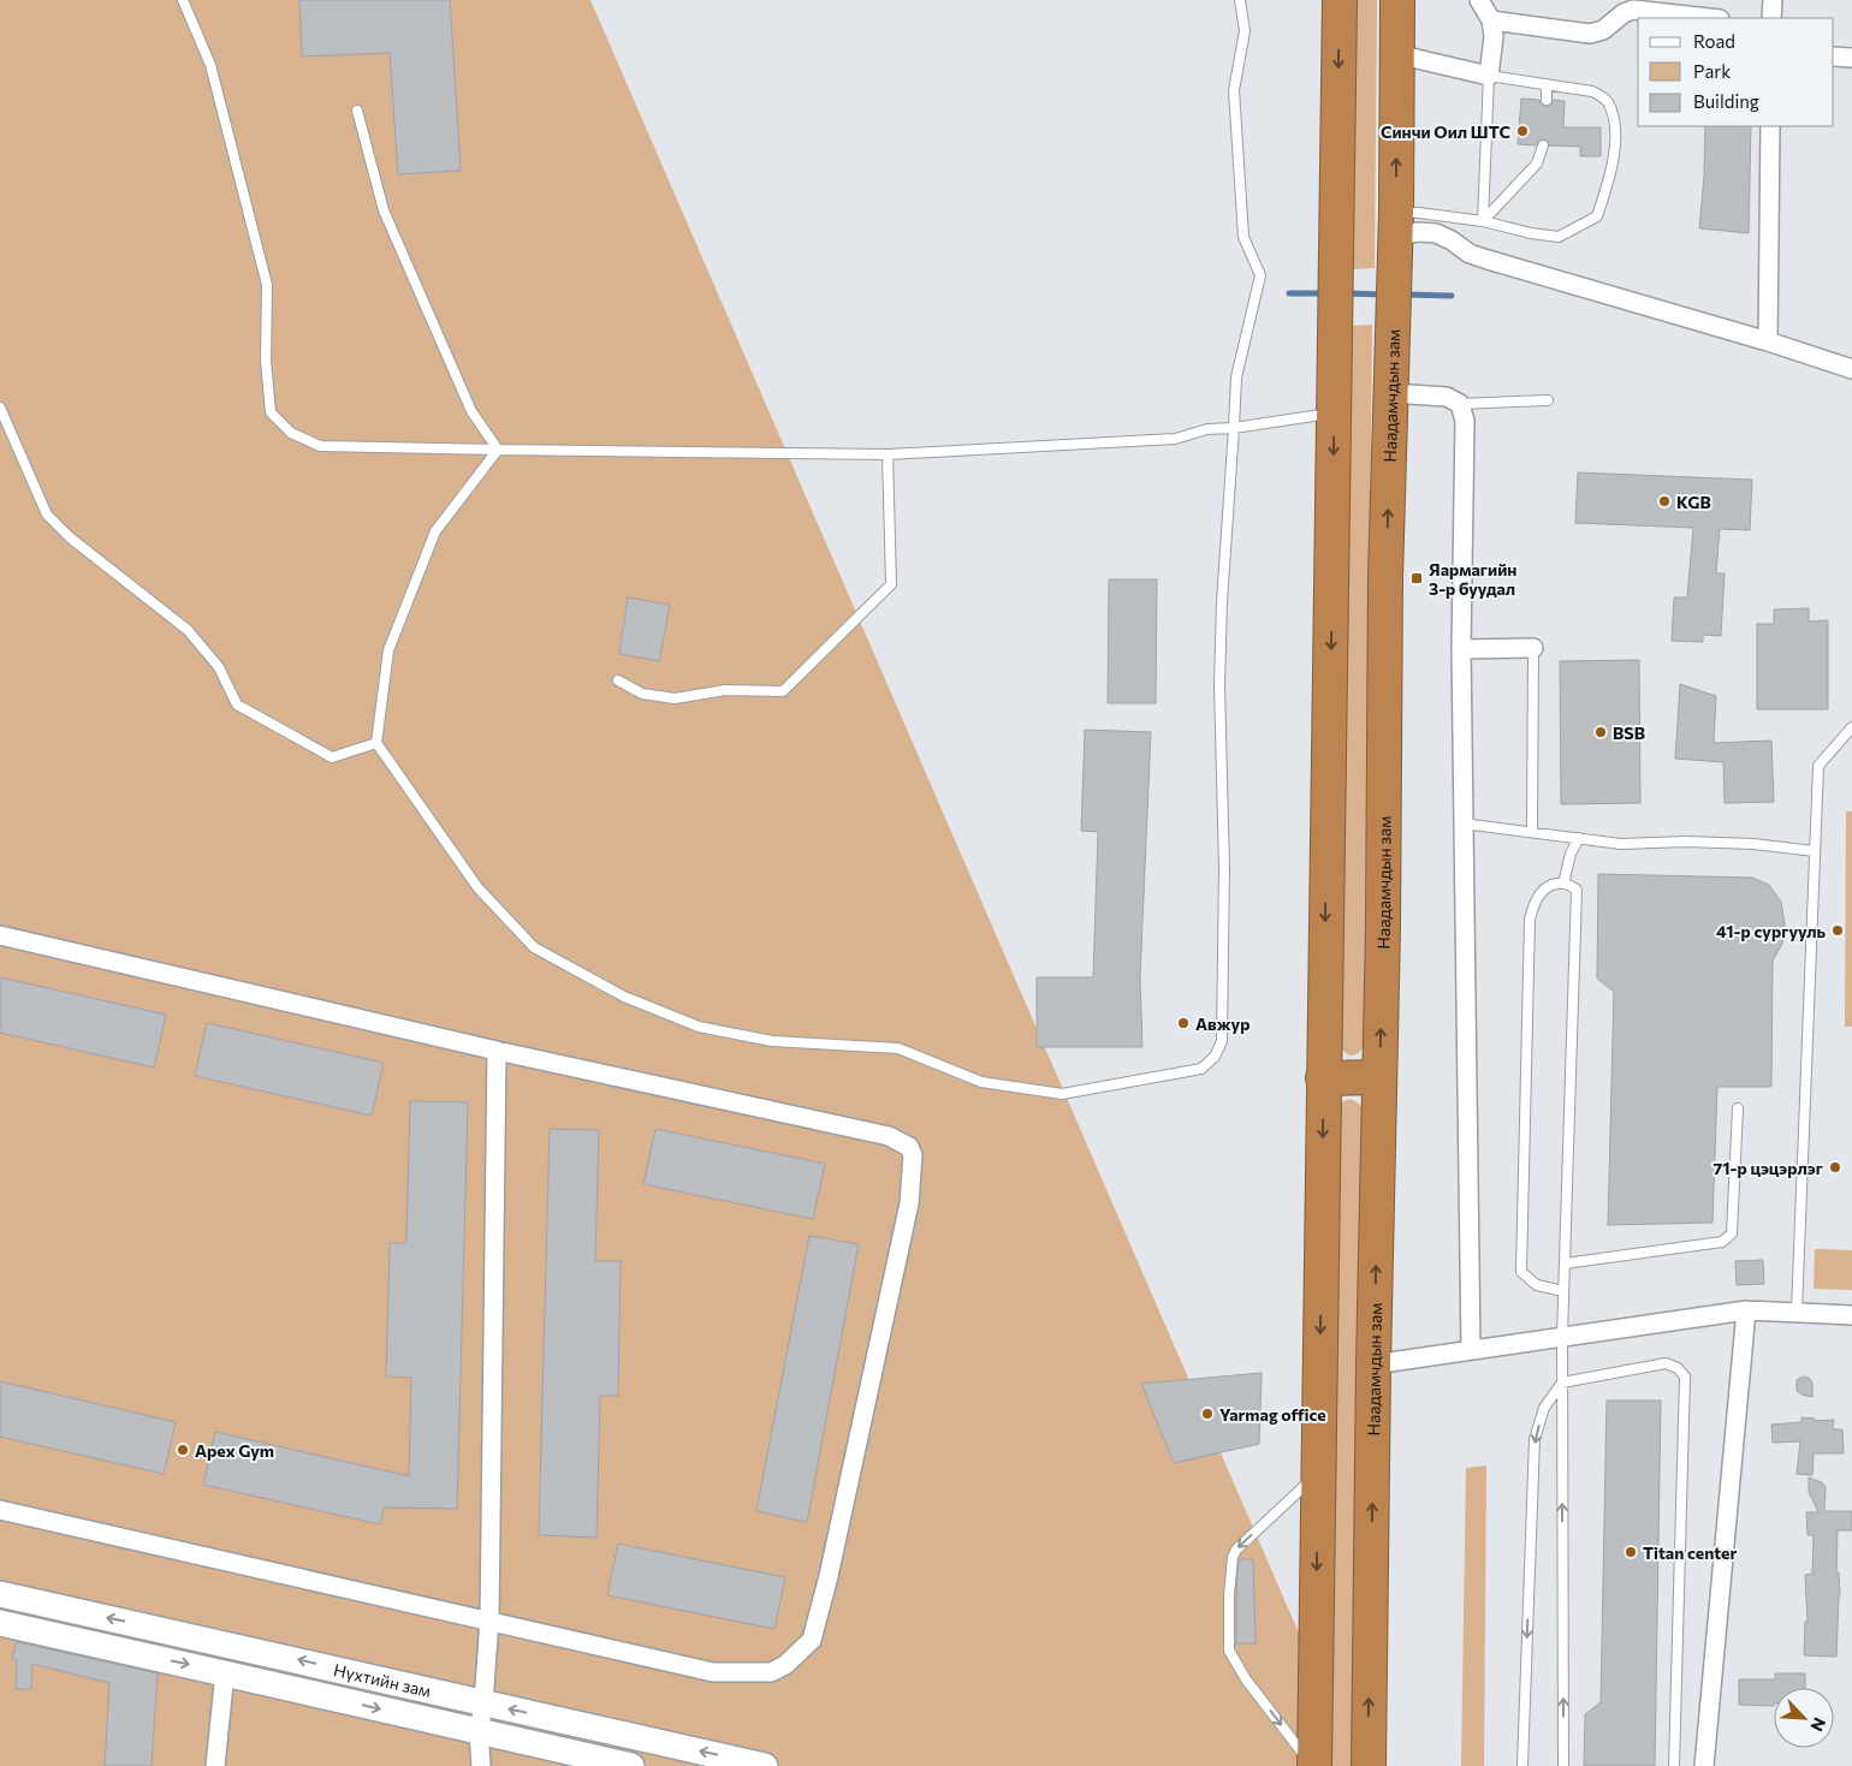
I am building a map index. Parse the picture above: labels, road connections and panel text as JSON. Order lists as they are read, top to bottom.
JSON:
{
  "streets": {
    "highway": ["Наадамчдын зам"],
    "main road": ["Нүхтийн зам"]
  },
  "places": {
    "other": [
      "Синчи Оил ШТС",
      "KGB",
      "BSB",
      "41-р сургууль",
      "Авжур",
      "71-р цэцэрлэг",
      "Yarmag office",
      "Apex Gym",
      "Titan center"
    ],
    "transit": ["Яармагийн 3-р буудал"]
  },
  "legend": ["Road", "Park", "Building"],
  "north": "bottom right"
}
